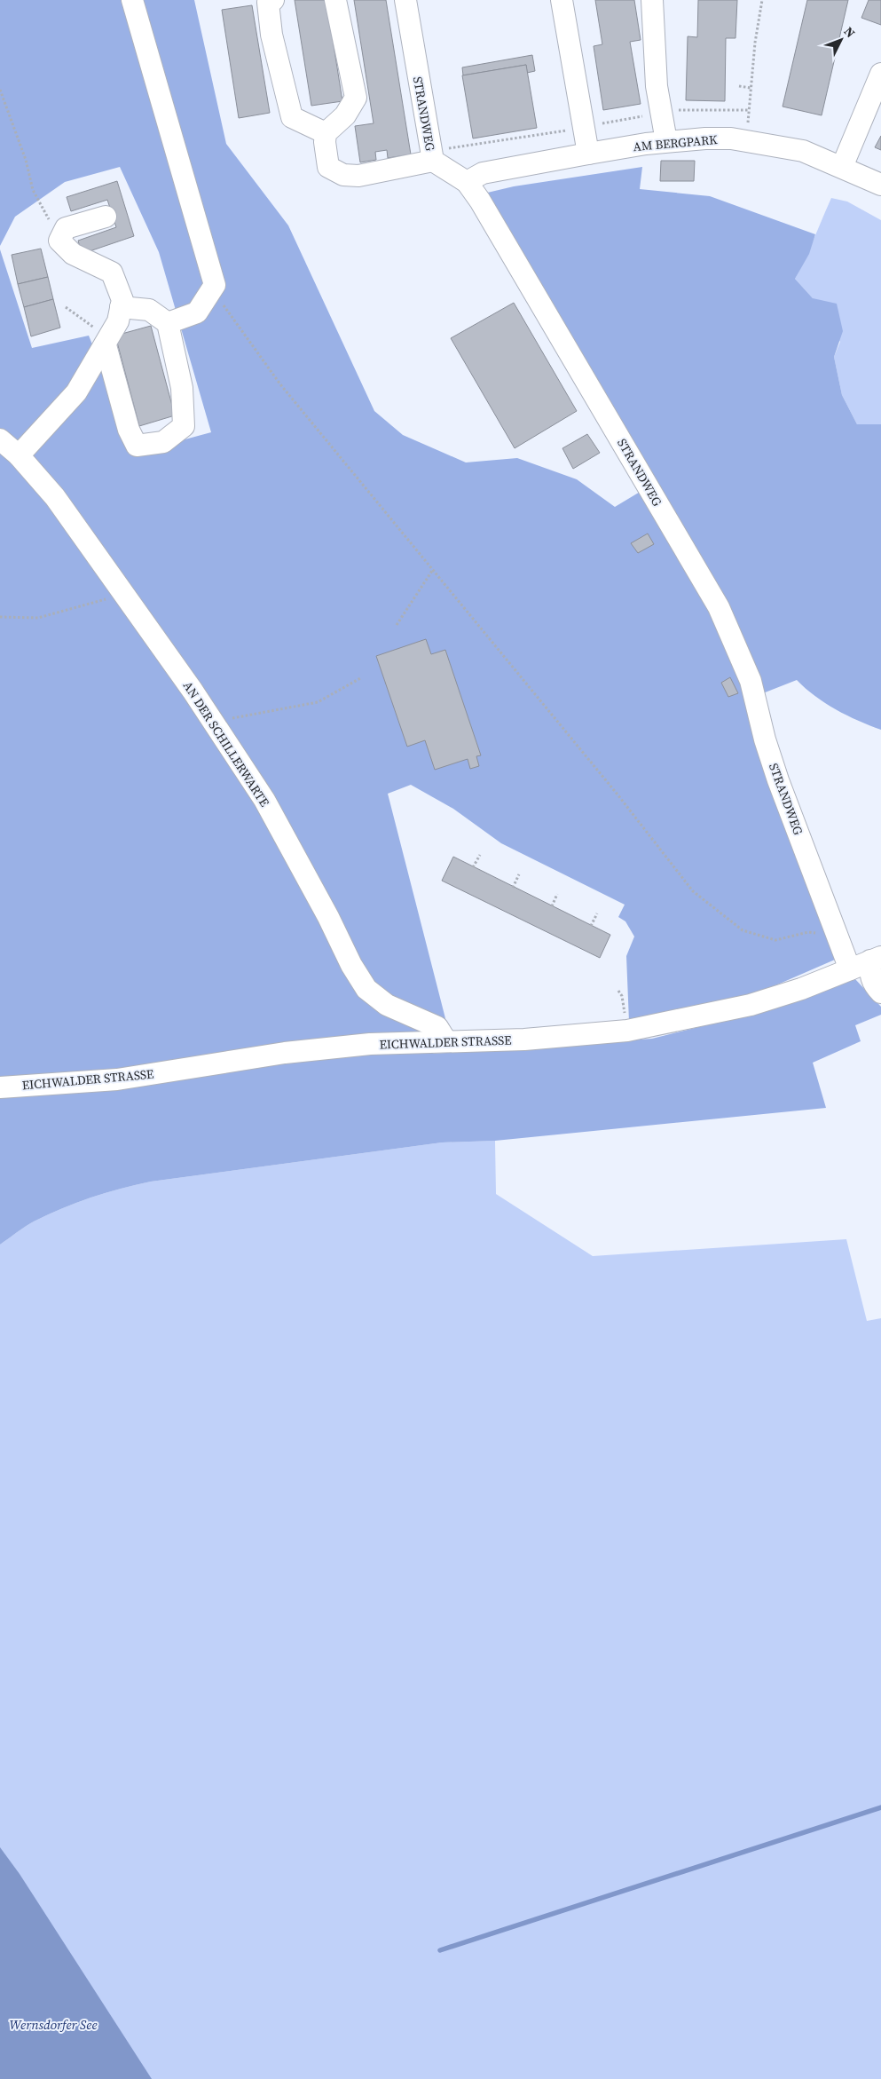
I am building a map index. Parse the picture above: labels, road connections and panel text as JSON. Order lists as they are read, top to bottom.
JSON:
{
  "streets": {
    "street": [
      "STRANDWEG",
      "AM BERGPARK",
      "AN DER SCHILLERWARTE",
      "EICHWALDER STRASSE"
    ]
  },
  "crossings": [
    ["STRANDWEG", "AM BERGPARK"],
    ["STRANDWEG", "EICHWALDER STRASSE"],
    ["AN DER SCHILLERWARTE", "EICHWALDER STRASSE"]
  ],
  "water": ["Wernsdorfer See"],
  "north": "top right"
}
